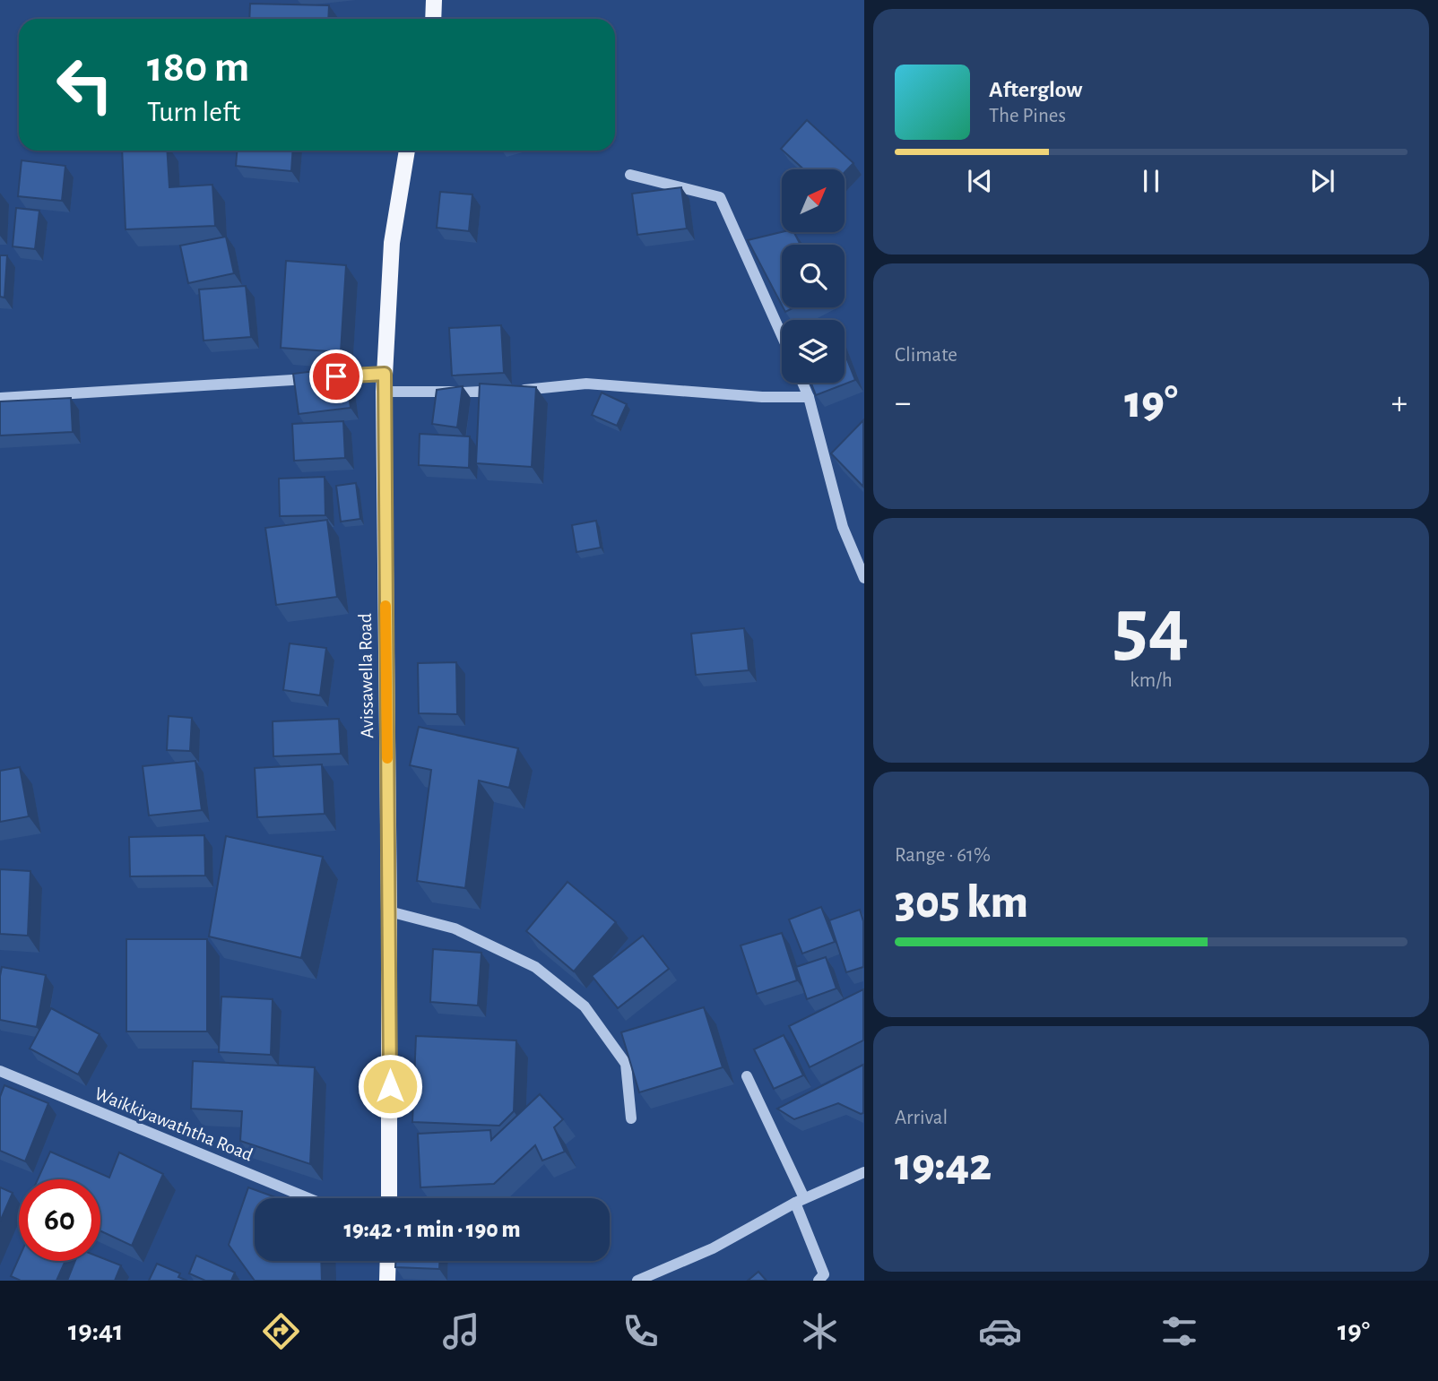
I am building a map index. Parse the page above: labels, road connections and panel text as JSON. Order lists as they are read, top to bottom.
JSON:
{
  "streets": {
    "main road": ["Avissawella Road"],
    "street": ["Waikkiyawaththa Road"]
  },
  "north": "top right",
  "page": {
    "turn": ["180 m", "Turn left"],
    "song": ["Afterglow", "The Pines"],
    "tile": [
      "Climate",
      ["54", "km/h"],
      ["Range · 61%", "305 km"],
      ["Arrival", "19:42"]
    ],
    "heat": ["−", "19°", "+"],
    "limit": "60",
    "trip": "19:42 · 1 min · 190 m",
    "tabs": ["19:41", "19°"]
  }
}
